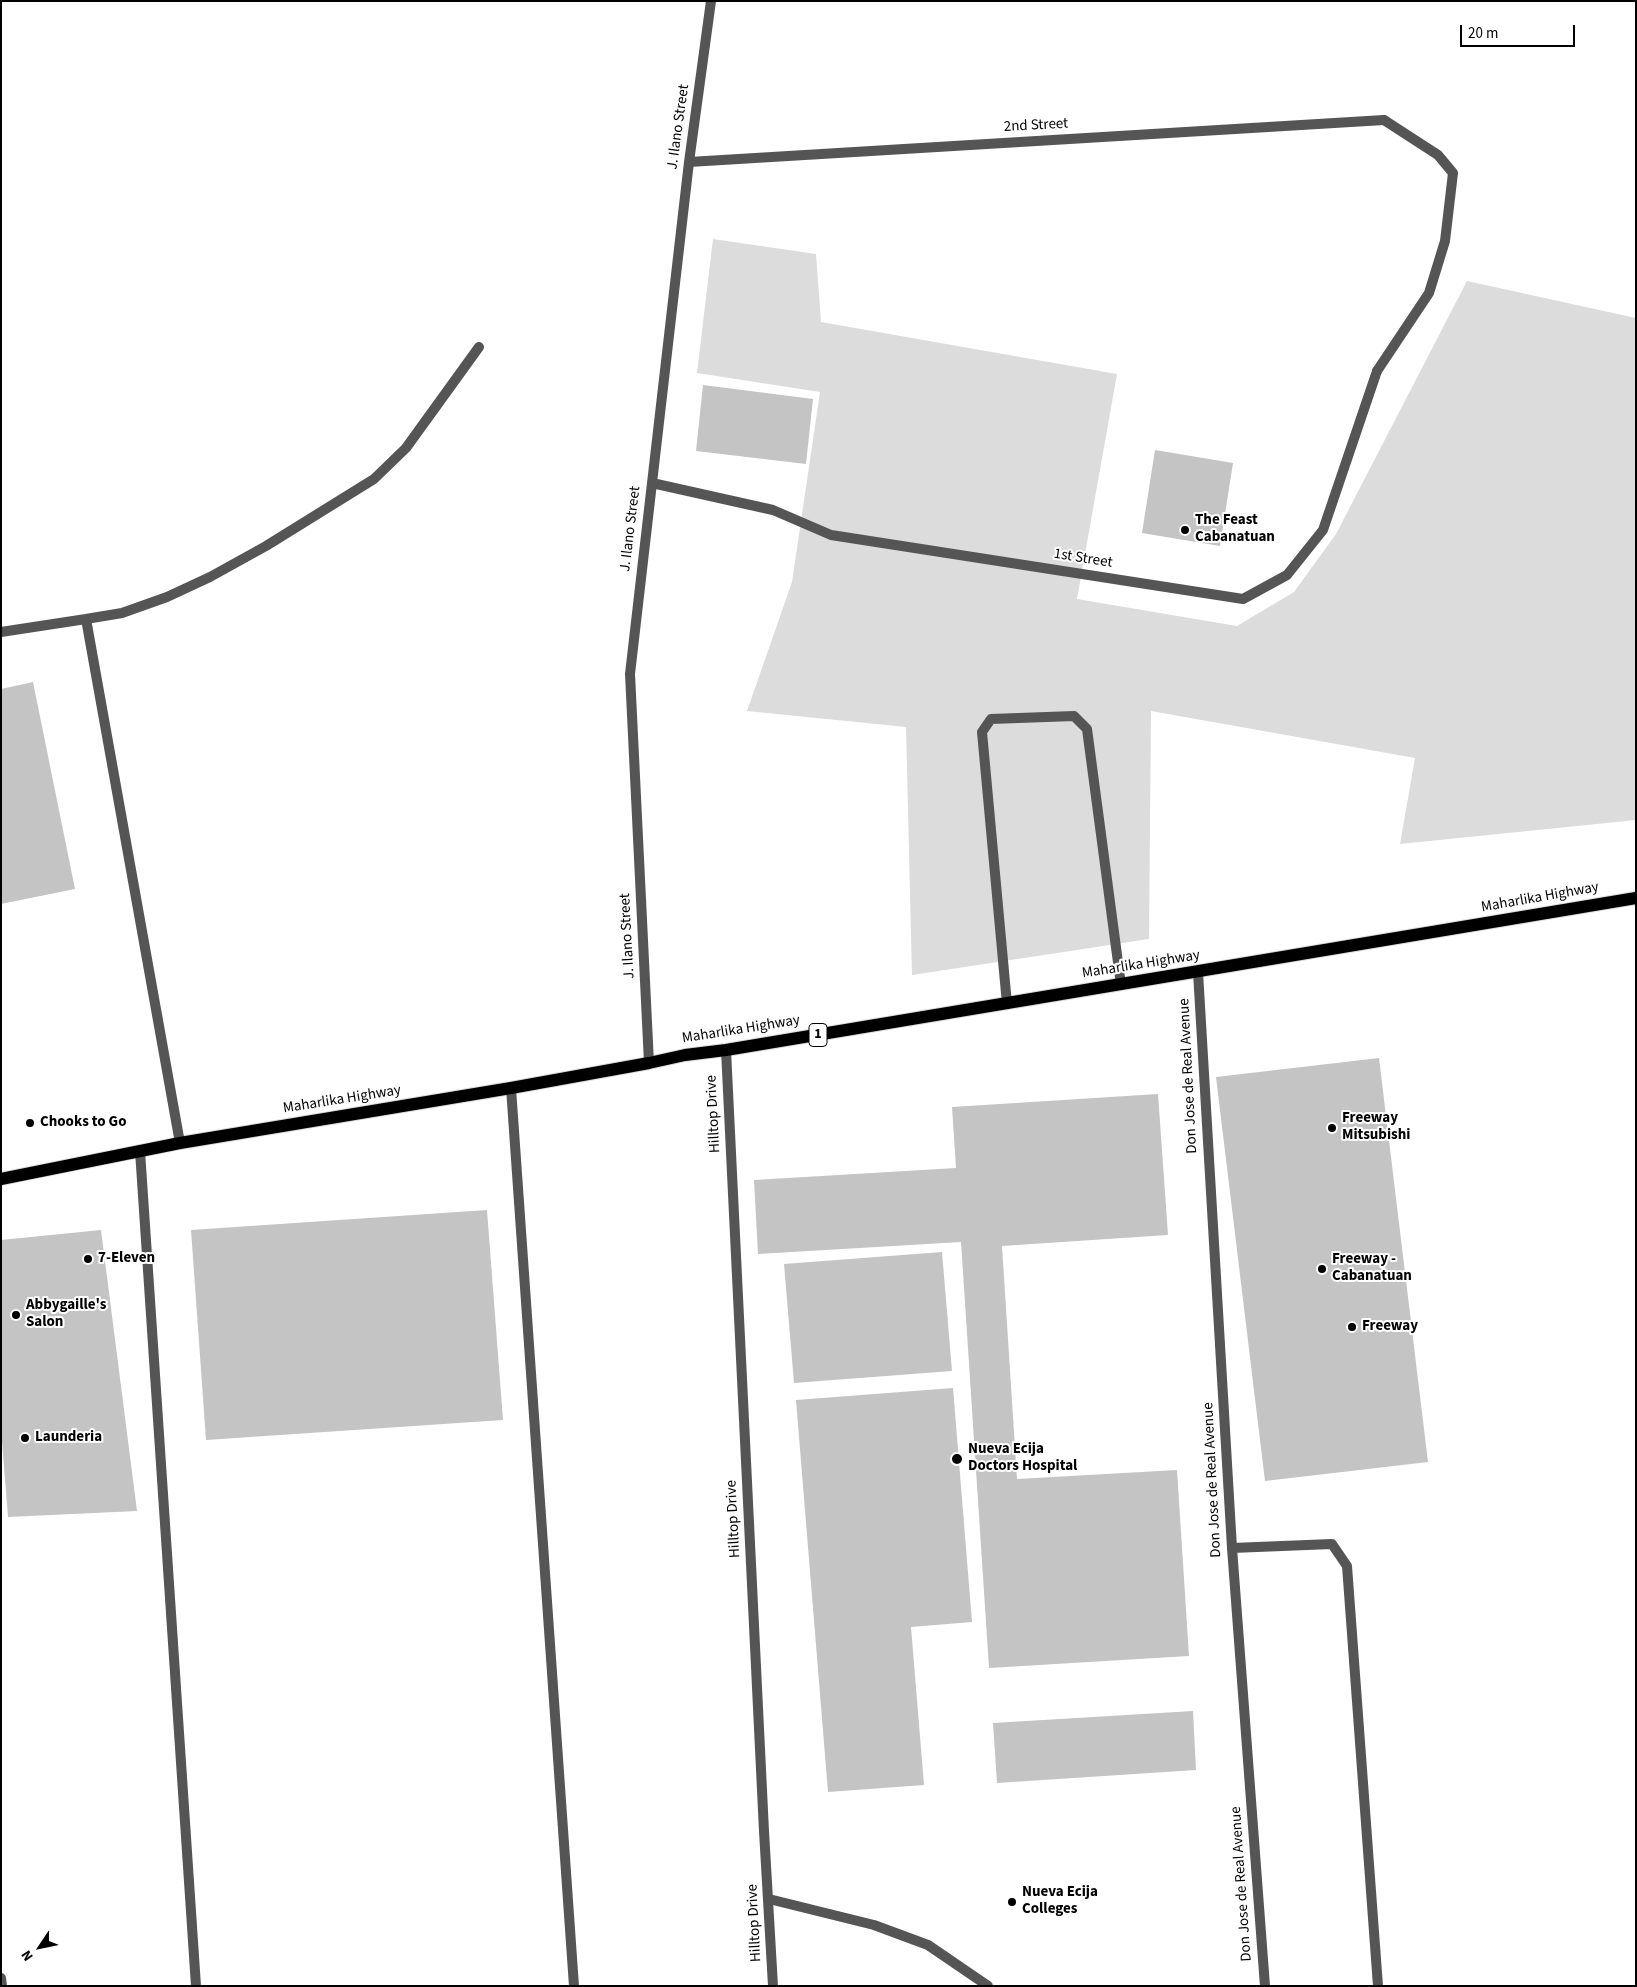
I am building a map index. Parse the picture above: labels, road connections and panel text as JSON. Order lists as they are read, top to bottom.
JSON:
{
  "streets": {
    "main road": ["Maharlika Highway", "1"],
    "street": [
      "2nd Street",
      "J. Ilano Street",
      "1st Street",
      "Don Jose de Real Avenue",
      "Hilltop Drive"
    ]
  },
  "crossings": [
    ["2nd Street", "J. Ilano Street"],
    ["2nd Street", "1st Street"],
    ["J. Ilano Street", "1st Street"],
    ["J. Ilano Street", "Maharlika Highway"],
    ["Maharlika Highway", "Don Jose de Real Avenue"],
    ["Maharlika Highway", "Hilltop Drive"]
  ],
  "places": [
    "The Feast Cabanatuan",
    "Chooks to Go",
    "Freeway Mitsubishi",
    "7-Eleven",
    "Freeway - Cabanatuan",
    "Abbygaille's Salon",
    "Freeway",
    "Launderia",
    "Nueva Ecija Doctors Hospital",
    "Nueva Ecija Colleges"
  ],
  "scale_bar": "20 m",
  "north": "bottom left"
}
